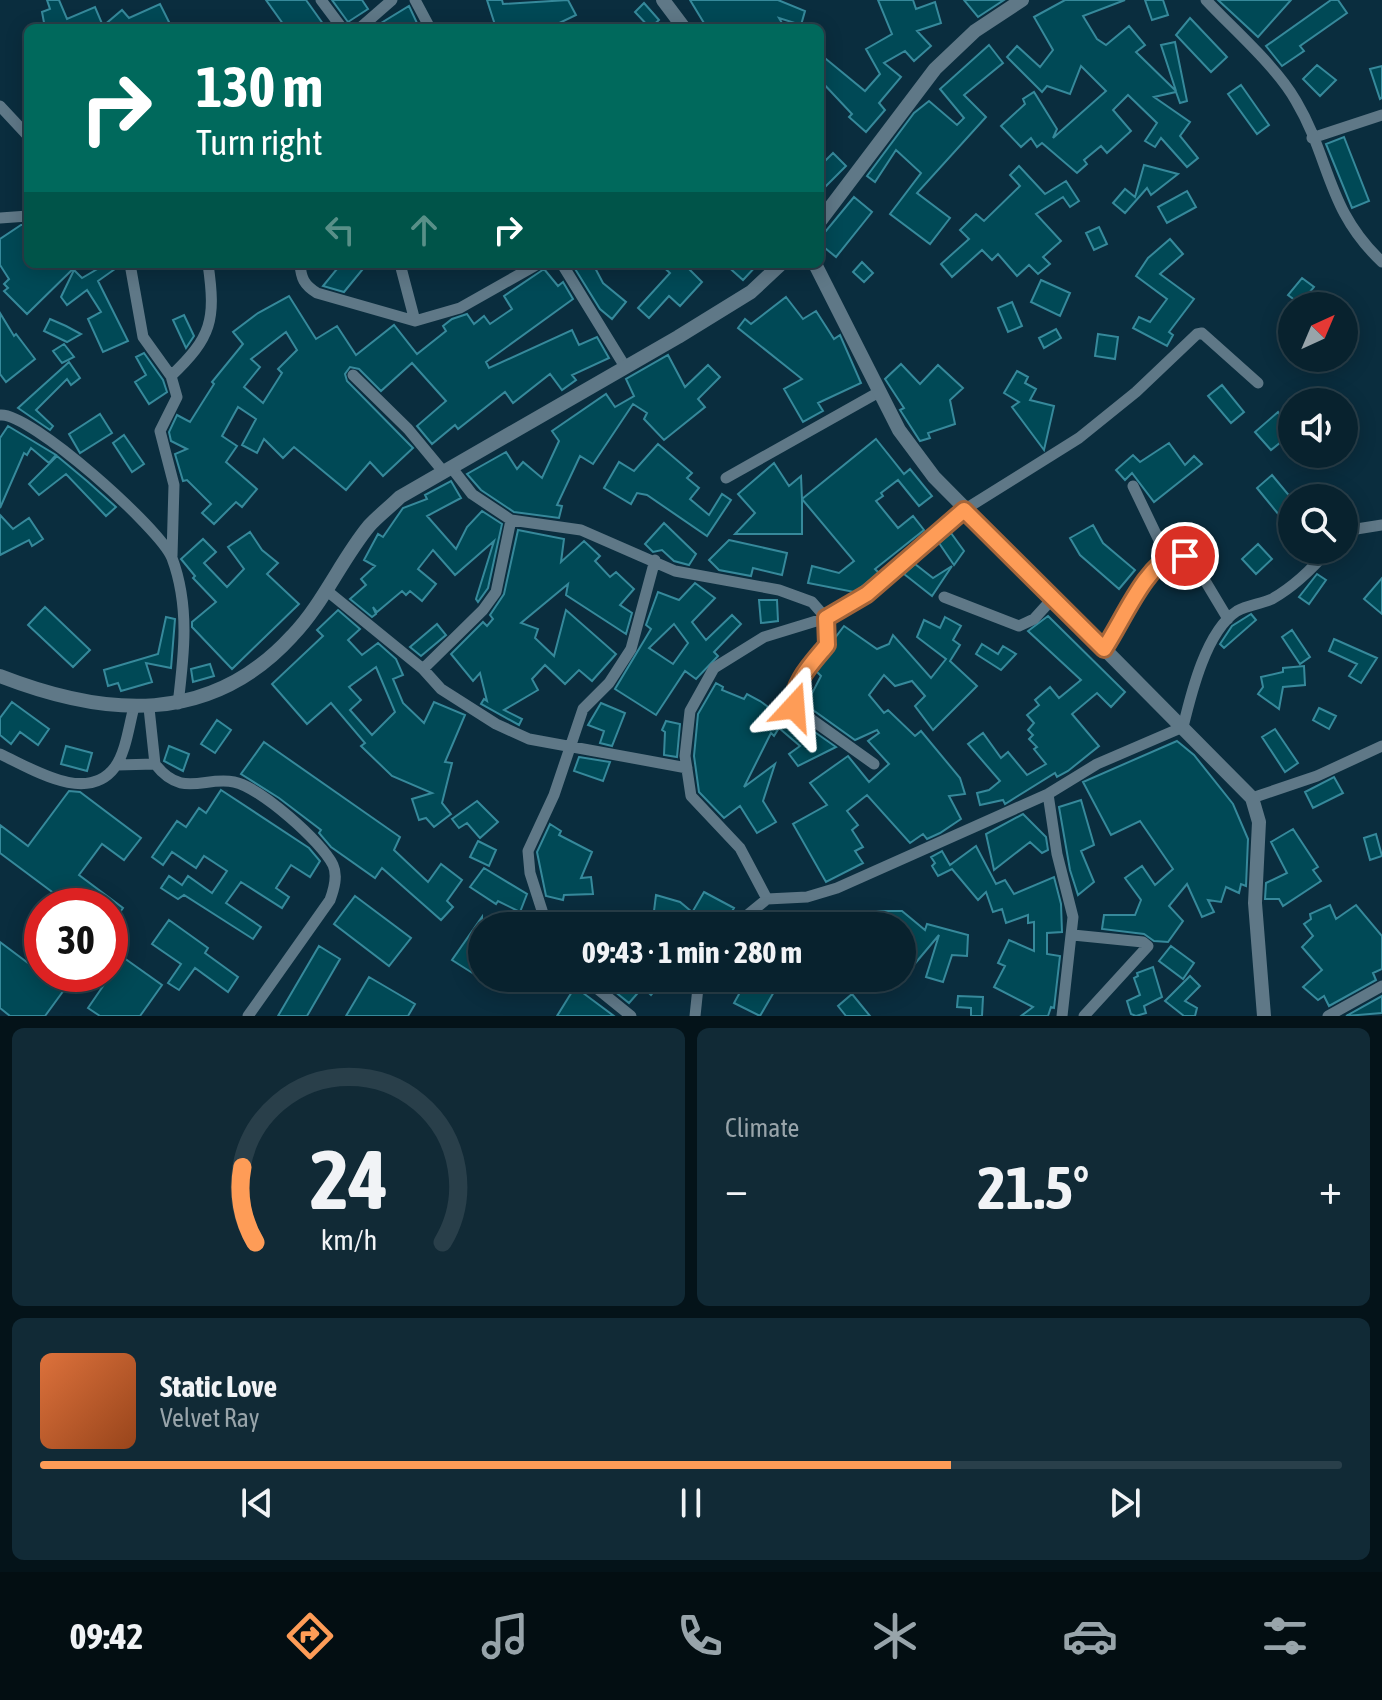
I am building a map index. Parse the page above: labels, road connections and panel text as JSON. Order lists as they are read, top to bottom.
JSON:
{
  "north": "top right",
  "page": {
    "turn": ["130 m", "Turn right"],
    "limit": "30",
    "trip": "09:43 · 1 min · 280 m",
    "tile": "Climate",
    "heat": ["−", "21.5°", "+"],
    "song": ["Static Love", "Velvet Ray"],
    "tabs": "09:42",
    "gauge": ["24", "km/h"]
  }
}
